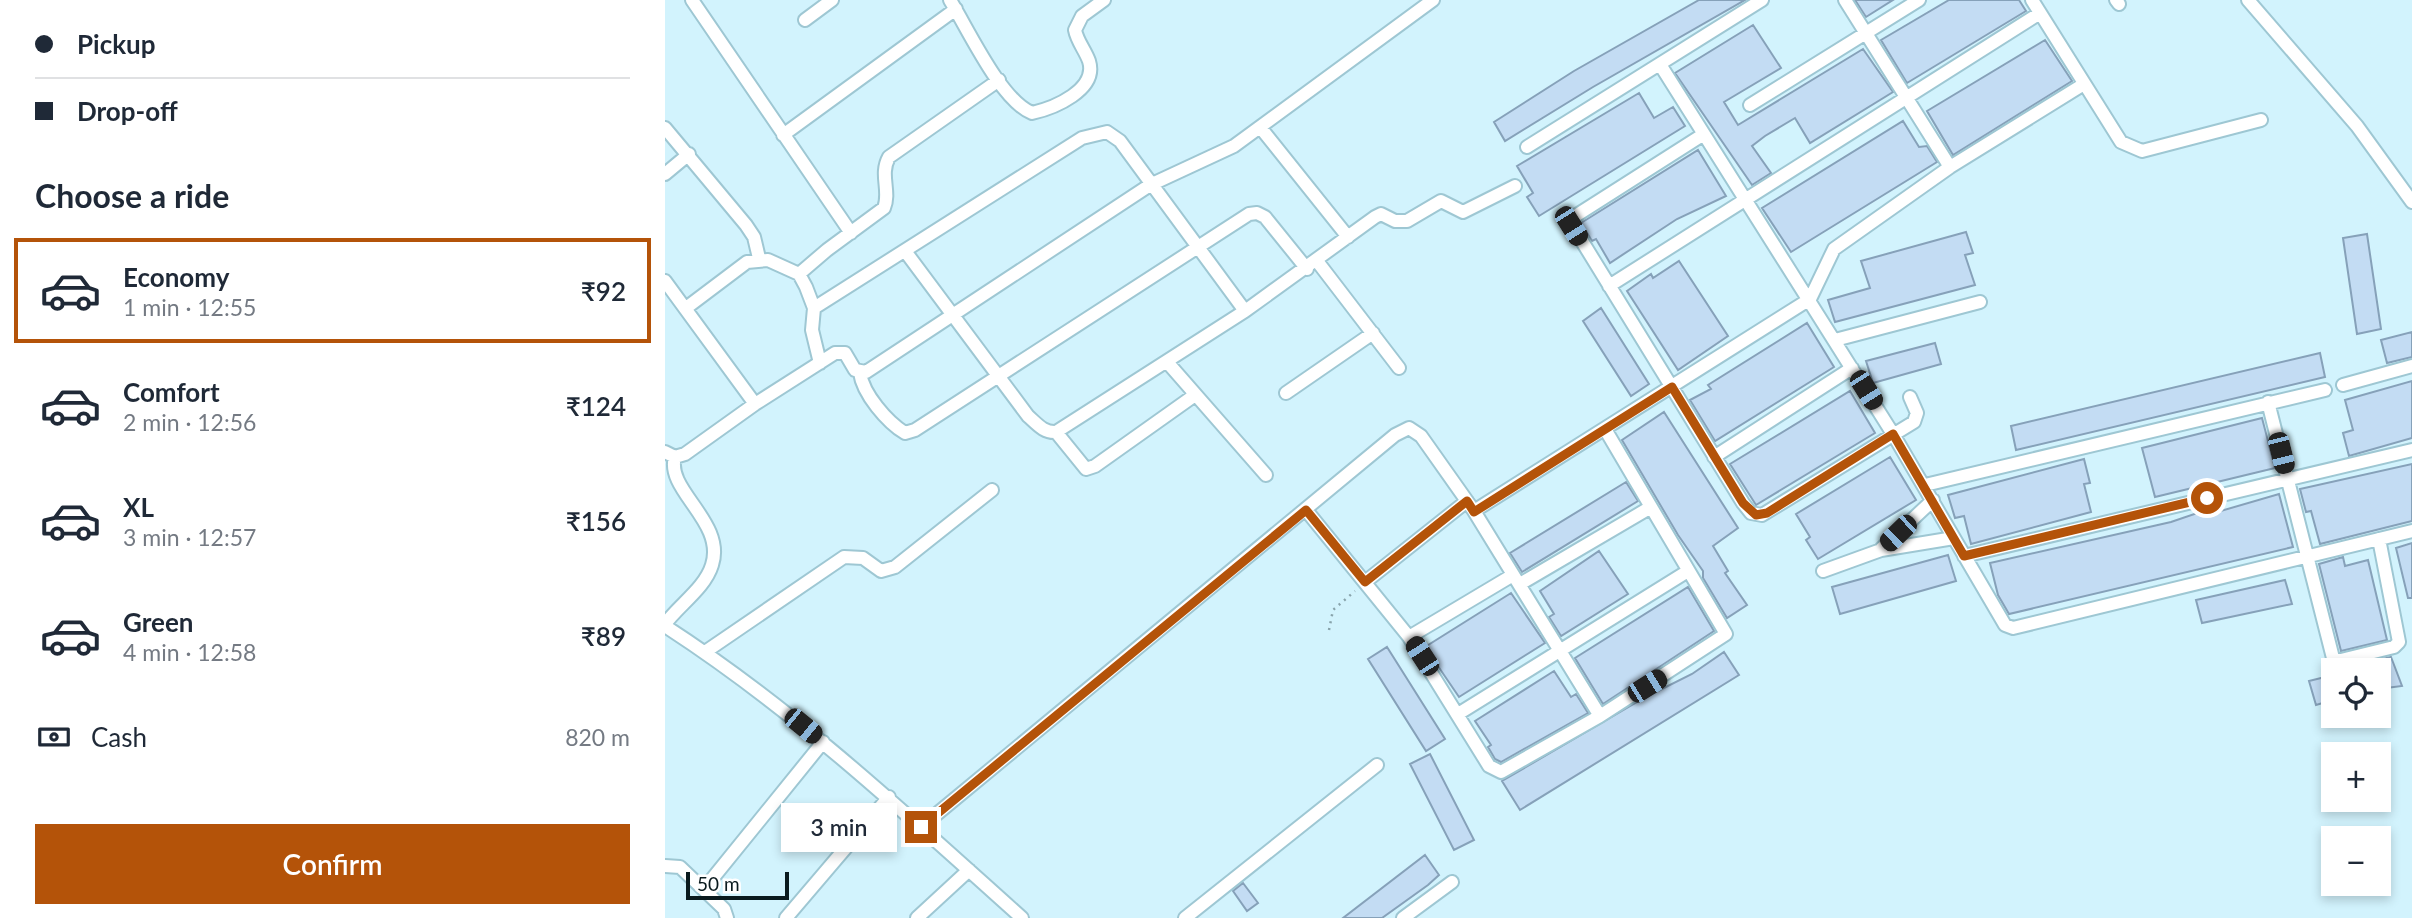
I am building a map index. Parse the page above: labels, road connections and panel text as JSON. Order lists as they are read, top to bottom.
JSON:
{
  "scale_bar": "50 m",
  "page": {
    "banner": ["Pickup", "Drop-off"],
    "heading": "Choose a ride",
    "list": [
      {
        "name": "Economy",
        "note": "1 min · 12:55",
        "value": "₹92"
      },
      {
        "name": "Comfort",
        "note": "2 min · 12:56",
        "value": "₹124"
      },
      {
        "name": "XL",
        "note": "3 min · 12:57",
        "value": "₹156"
      },
      {
        "name": "Green",
        "note": "4 min · 12:58",
        "value": "₹89"
      }
    ],
    "map_buttons": ["+", "−"],
    "pay": ["Cash", "820 m"],
    "bubble": "3 min",
    "buttons": "Confirm",
    "scale": "50 m"
  }
}
